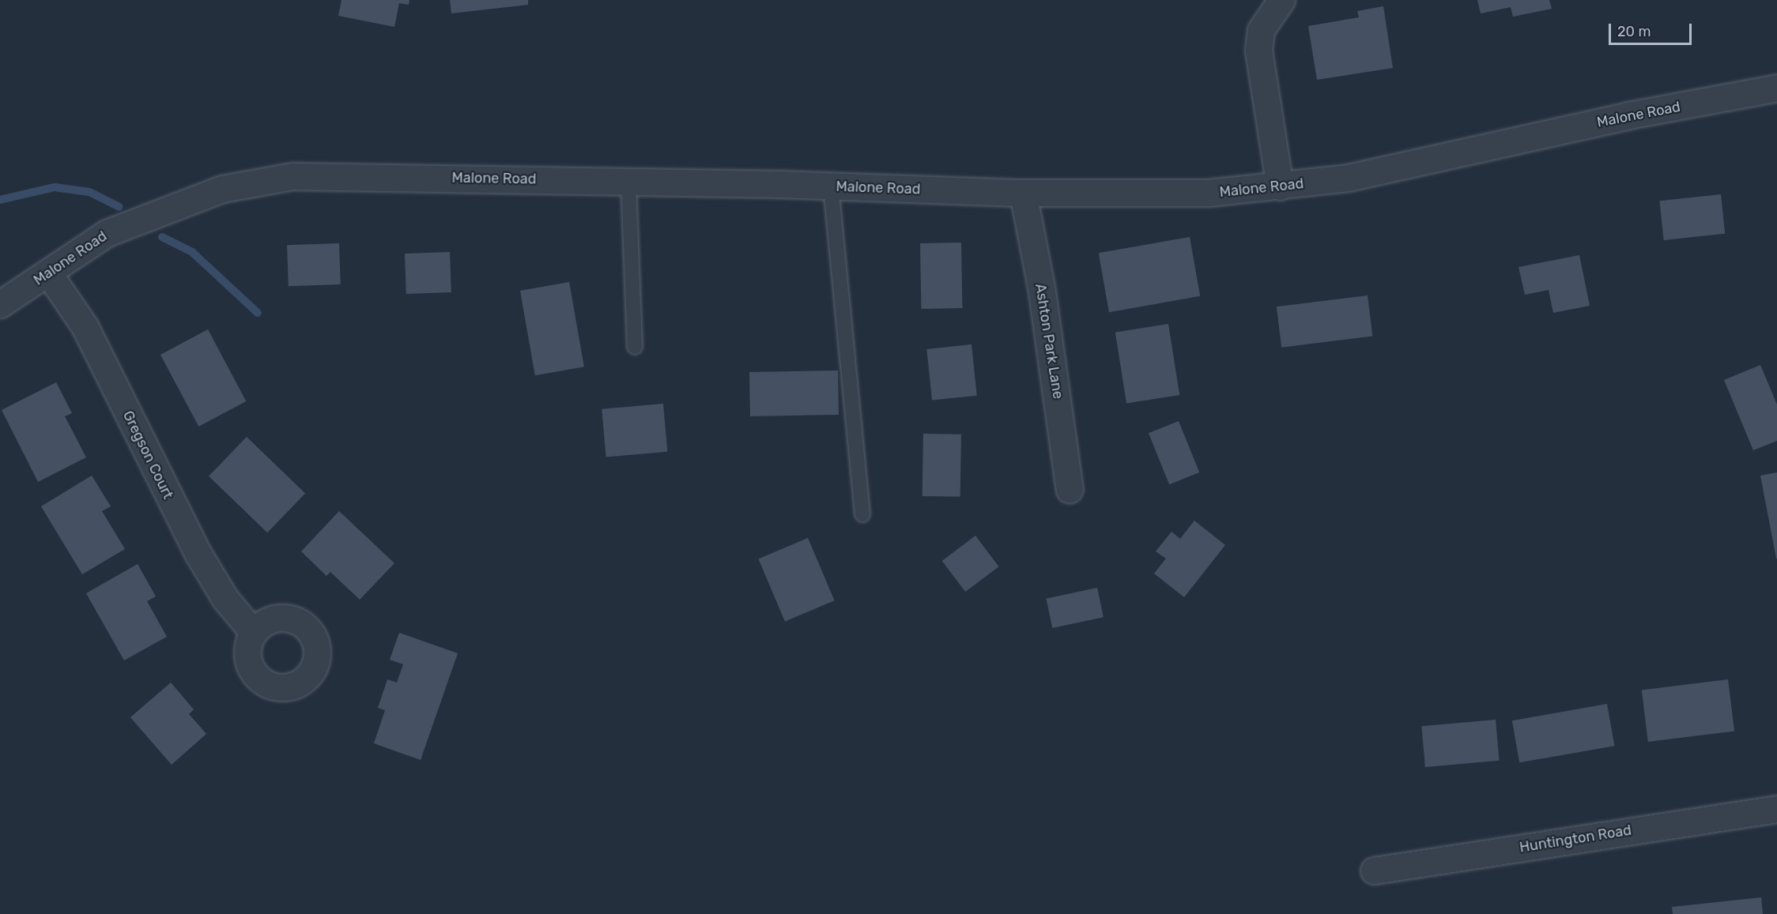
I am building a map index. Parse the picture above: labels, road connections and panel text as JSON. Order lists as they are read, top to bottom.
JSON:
{
  "streets": {
    "street": [
      "Malone Road",
      "Ashton Park Lane",
      "Gregson Court",
      "Huntington Road"
    ]
  },
  "crossings": [
    ["Malone Road", "Ashton Park Lane"],
    ["Malone Road", "Gregson Court"]
  ],
  "scale_bar": "20 m"
}
